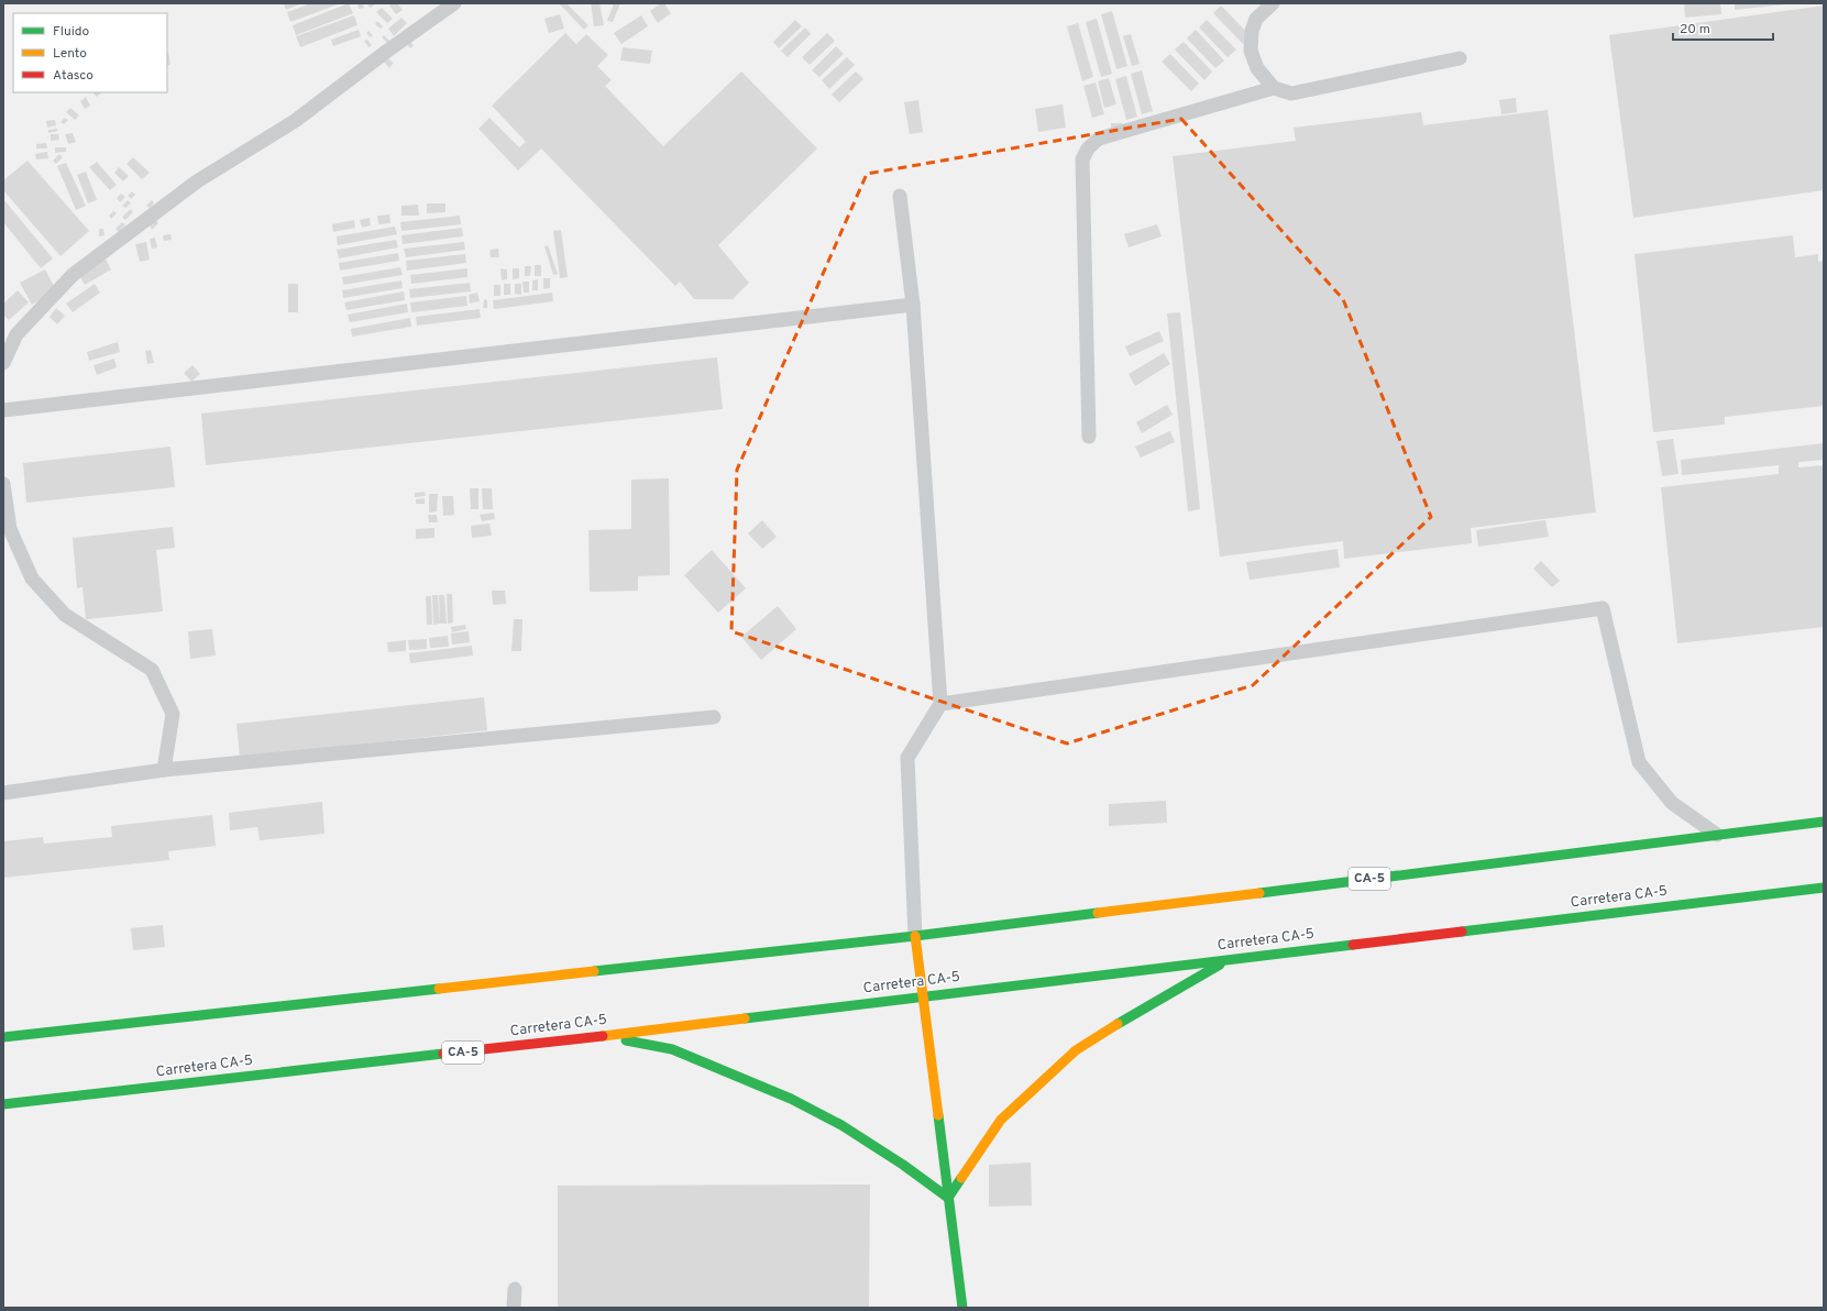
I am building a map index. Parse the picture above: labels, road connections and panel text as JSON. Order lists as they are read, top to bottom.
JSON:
{
  "streets": {
    "main road": ["CA-5", "Carretera CA-5"]
  },
  "legend": ["Fluido", "Lento", "Atasco"],
  "scale_bar": "20 m"
}
